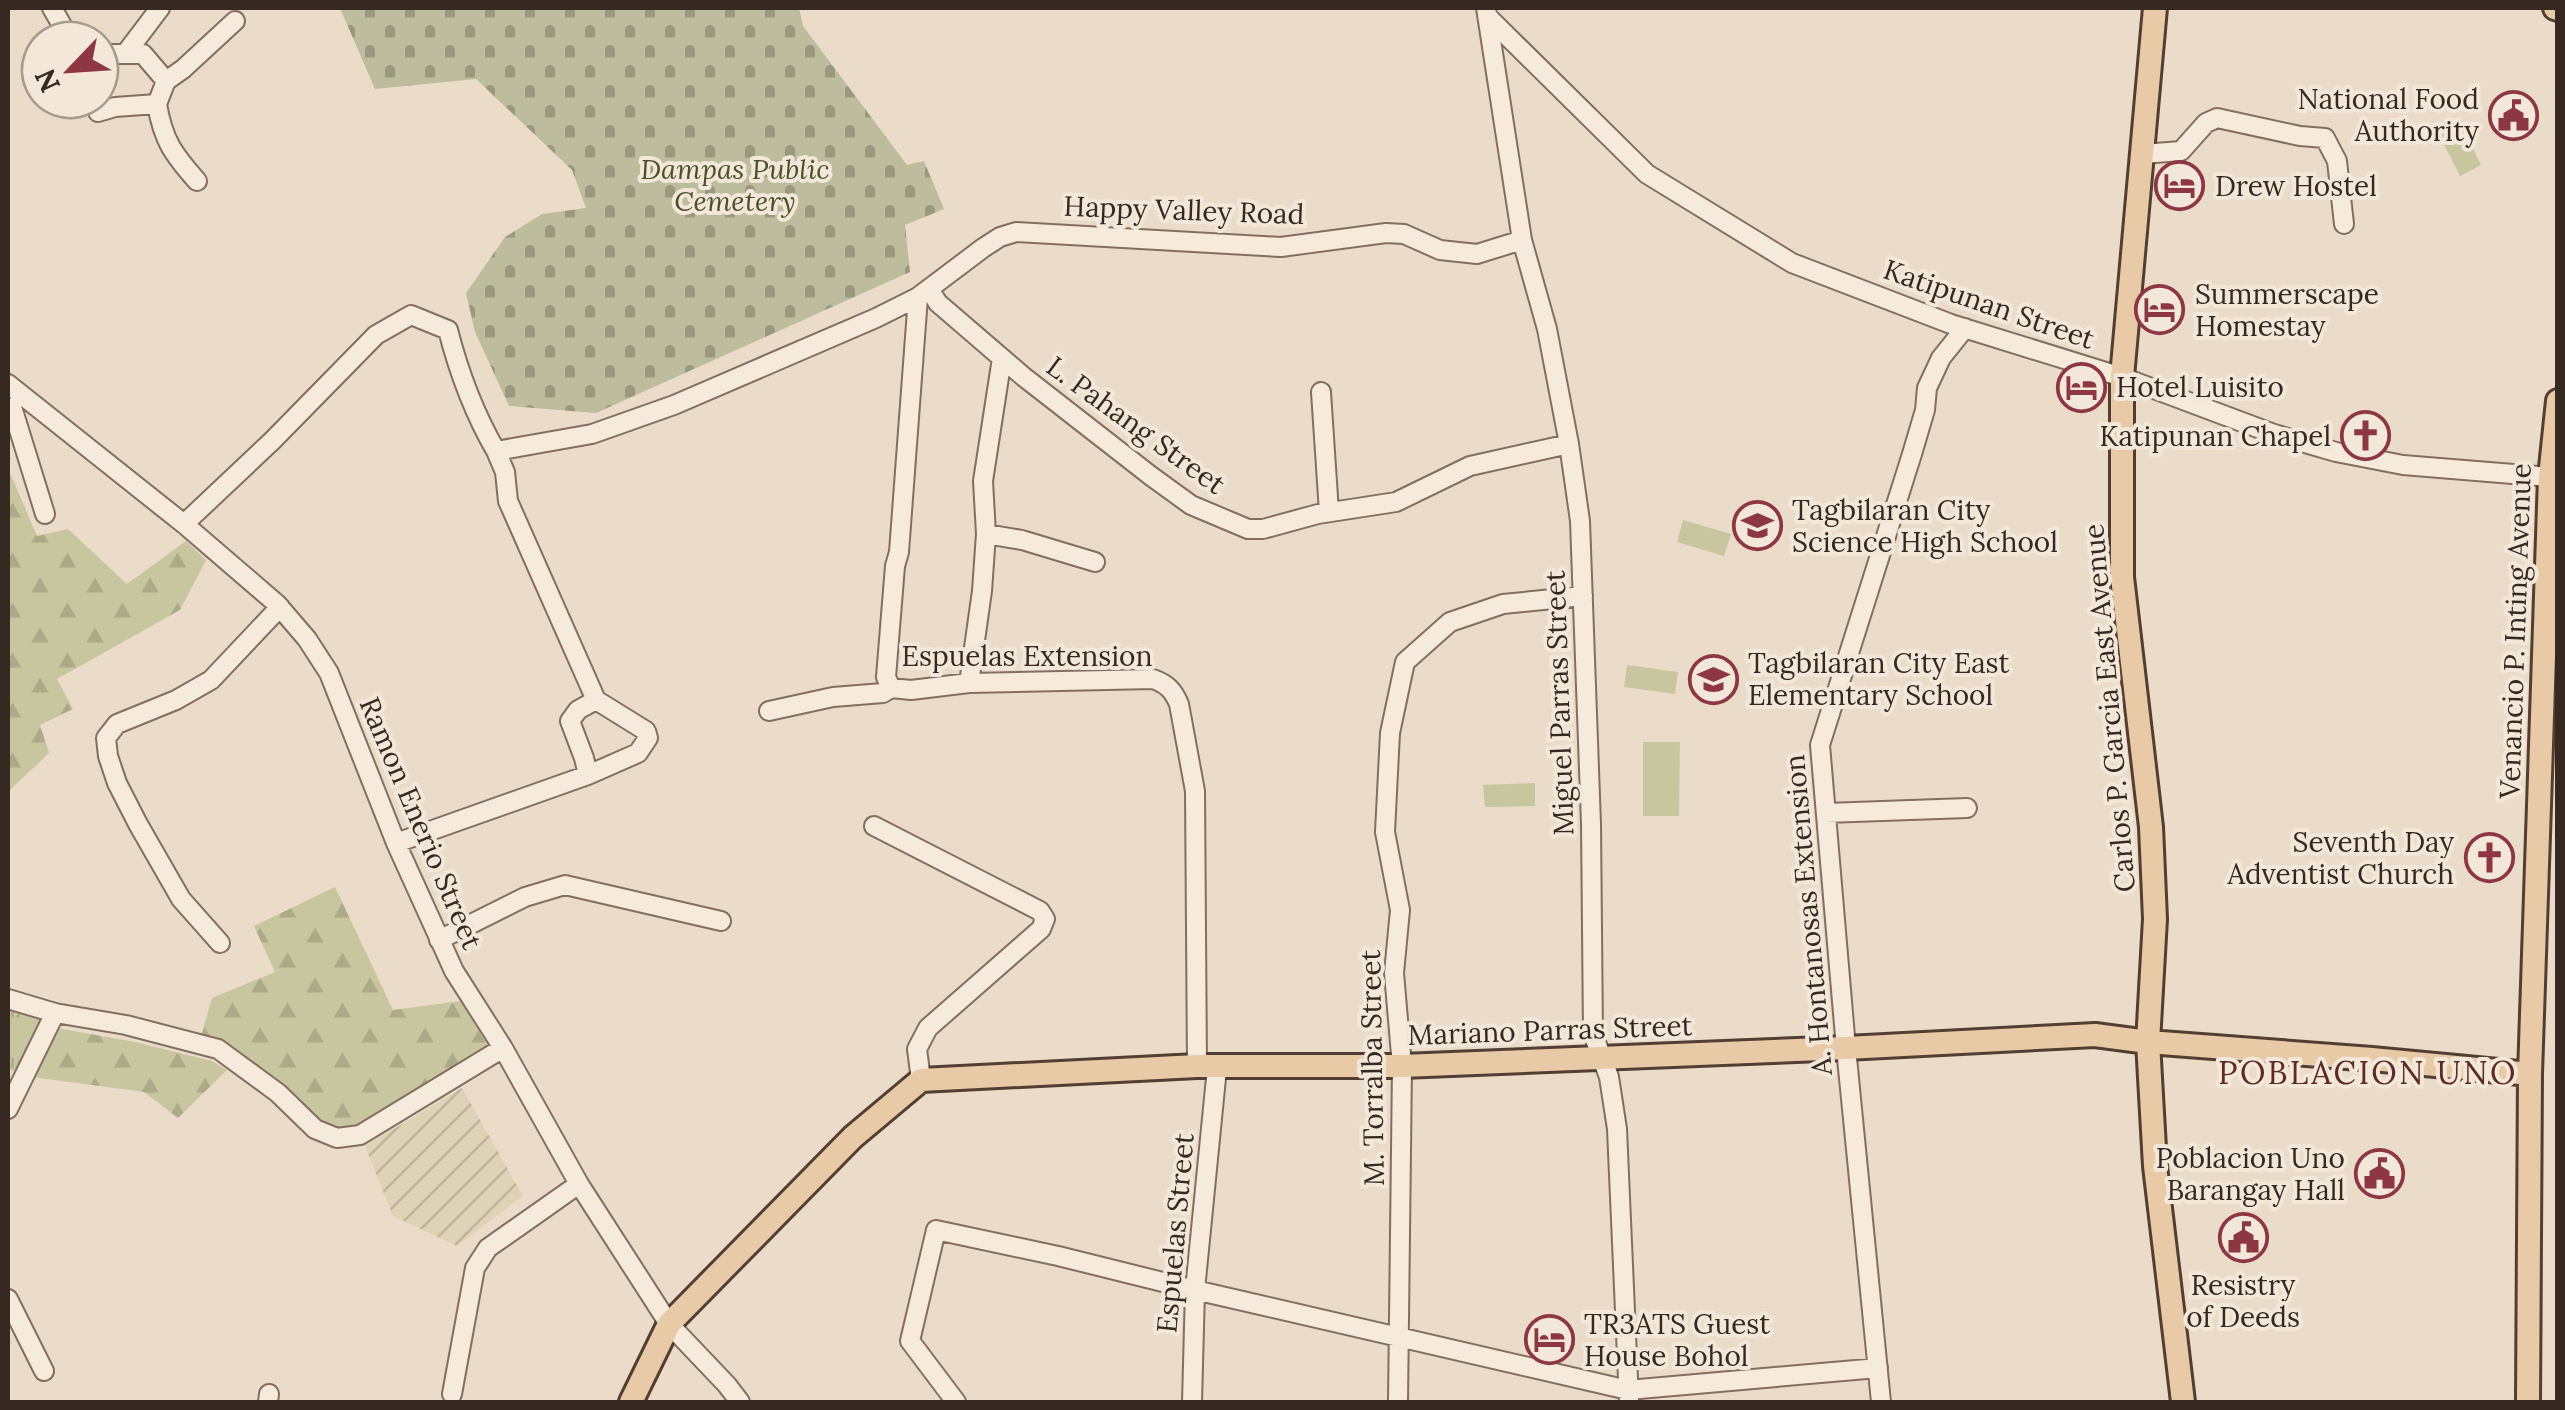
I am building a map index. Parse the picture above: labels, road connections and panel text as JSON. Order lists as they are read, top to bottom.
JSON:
{
  "streets": {
    "main road": ["Venancio P. Inting Avenue", "Carlos P. Garcia East Avenue", "Mariano Parras Street"],
    "street": [
      "Happy Valley Road",
      "Katipunan Street",
      "L. Pahang Street",
      "Espuelas Extension",
      "Miguel Parras Street",
      "Ramon Enerio Street",
      "A. Hontanosas Extension",
      "M. Torralba Street",
      "Espuelas Street"
    ]
  },
  "crossings": [
    ["Happy Valley Road", "L. Pahang Street"],
    ["Happy Valley Road", "Espuelas Extension"],
    ["Happy Valley Road", "Miguel Parras Street"],
    ["Katipunan Street", "Venancio P. Inting Avenue"],
    ["Katipunan Street", "Miguel Parras Street"],
    ["Katipunan Street", "Carlos P. Garcia East Avenue"],
    ["Katipunan Street", "A. Hontanosas Extension"],
    ["L. Pahang Street", "Espuelas Extension"],
    ["L. Pahang Street", "Miguel Parras Street"],
    ["Venancio P. Inting Avenue", "Mariano Parras Street"],
    ["Espuelas Extension", "Mariano Parras Street"],
    ["Espuelas Extension", "Espuelas Street"],
    ["Miguel Parras Street", "Mariano Parras Street"],
    ["Miguel Parras Street", "M. Torralba Street"],
    ["Carlos P. Garcia East Avenue", "Mariano Parras Street"],
    ["A. Hontanosas Extension", "Mariano Parras Street"],
    ["Mariano Parras Street", "M. Torralba Street"],
    ["Mariano Parras Street", "Espuelas Street"]
  ],
  "districts": ["POBLACION UNO"],
  "parks": ["Dampas Public Cemetery"],
  "places": {
    "public building": ["National Food Authority", "Poblacion Uno Barangay Hall", "Resistry of Deeds"],
    "hotel": [
      "Drew Hostel",
      "Summerscape Homestay",
      "Hotel Luisito",
      "TR3ATS Guest House Bohol"
    ],
    "church": ["Katipunan Chapel", "Seventh Day Adventist Church"],
    "school or university": ["Tagbilaran City Science High School", "Tagbilaran City East Elementary School"]
  },
  "north": "bottom left"
}
